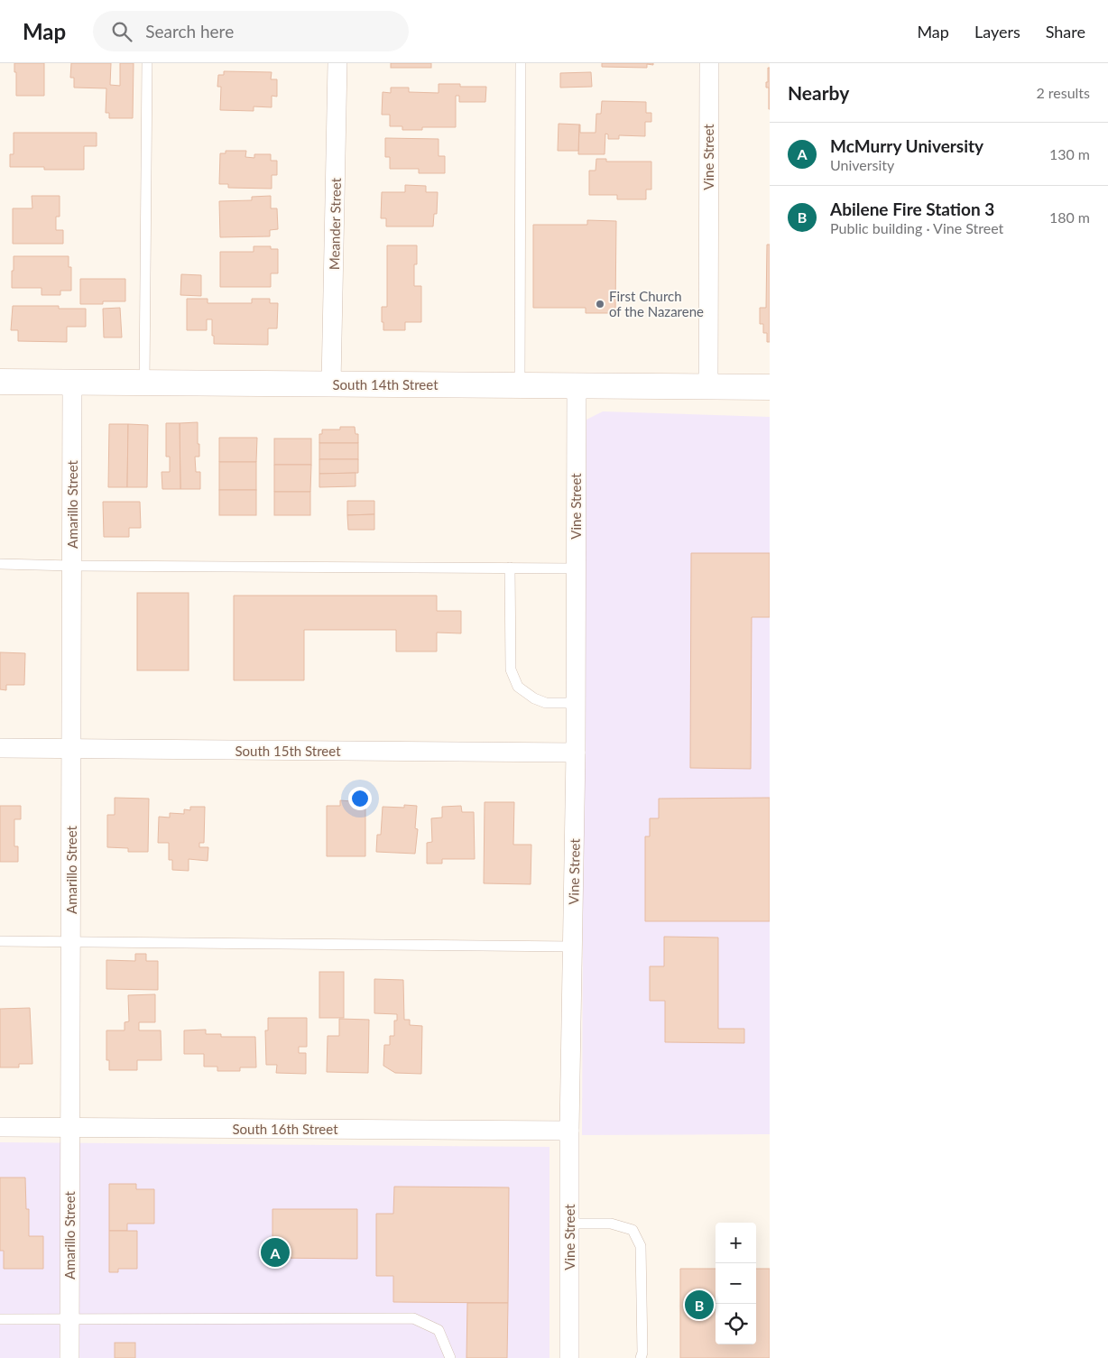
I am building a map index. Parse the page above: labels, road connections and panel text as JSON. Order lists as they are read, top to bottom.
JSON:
{
  "streets": {
    "main road": ["South 14th Street"],
    "street": [
      "Vine Street",
      "Meander Street",
      "Amarillo Street",
      "South 15th Street",
      "South 16th Street"
    ]
  },
  "crossings": [
    ["Vine Street", "South 14th Street"],
    ["Vine Street", "South 15th Street"],
    ["Vine Street", "South 16th Street"],
    ["Meander Street", "South 14th Street"],
    ["South 14th Street", "Amarillo Street"],
    ["Amarillo Street", "South 15th Street"],
    ["Amarillo Street", "South 16th Street"]
  ],
  "places": ["First Church of the Nazarene"],
  "page": {
    "header": "Map",
    "search": "Search here",
    "nav": ["Map", "Layers", "Share"],
    "heading": ["Nearby", "2 results"],
    "list": [
      {
        "mark": "A",
        "name": "McMurry University",
        "note": "University",
        "value": "130 m"
      },
      {
        "mark": "B",
        "name": "Abilene Fire Station 3",
        "note": "Public building · Vine Street",
        "value": "180 m"
      }
    ],
    "map_buttons": ["+", "−"],
    "pins": ["A", "B"]
  }
}
